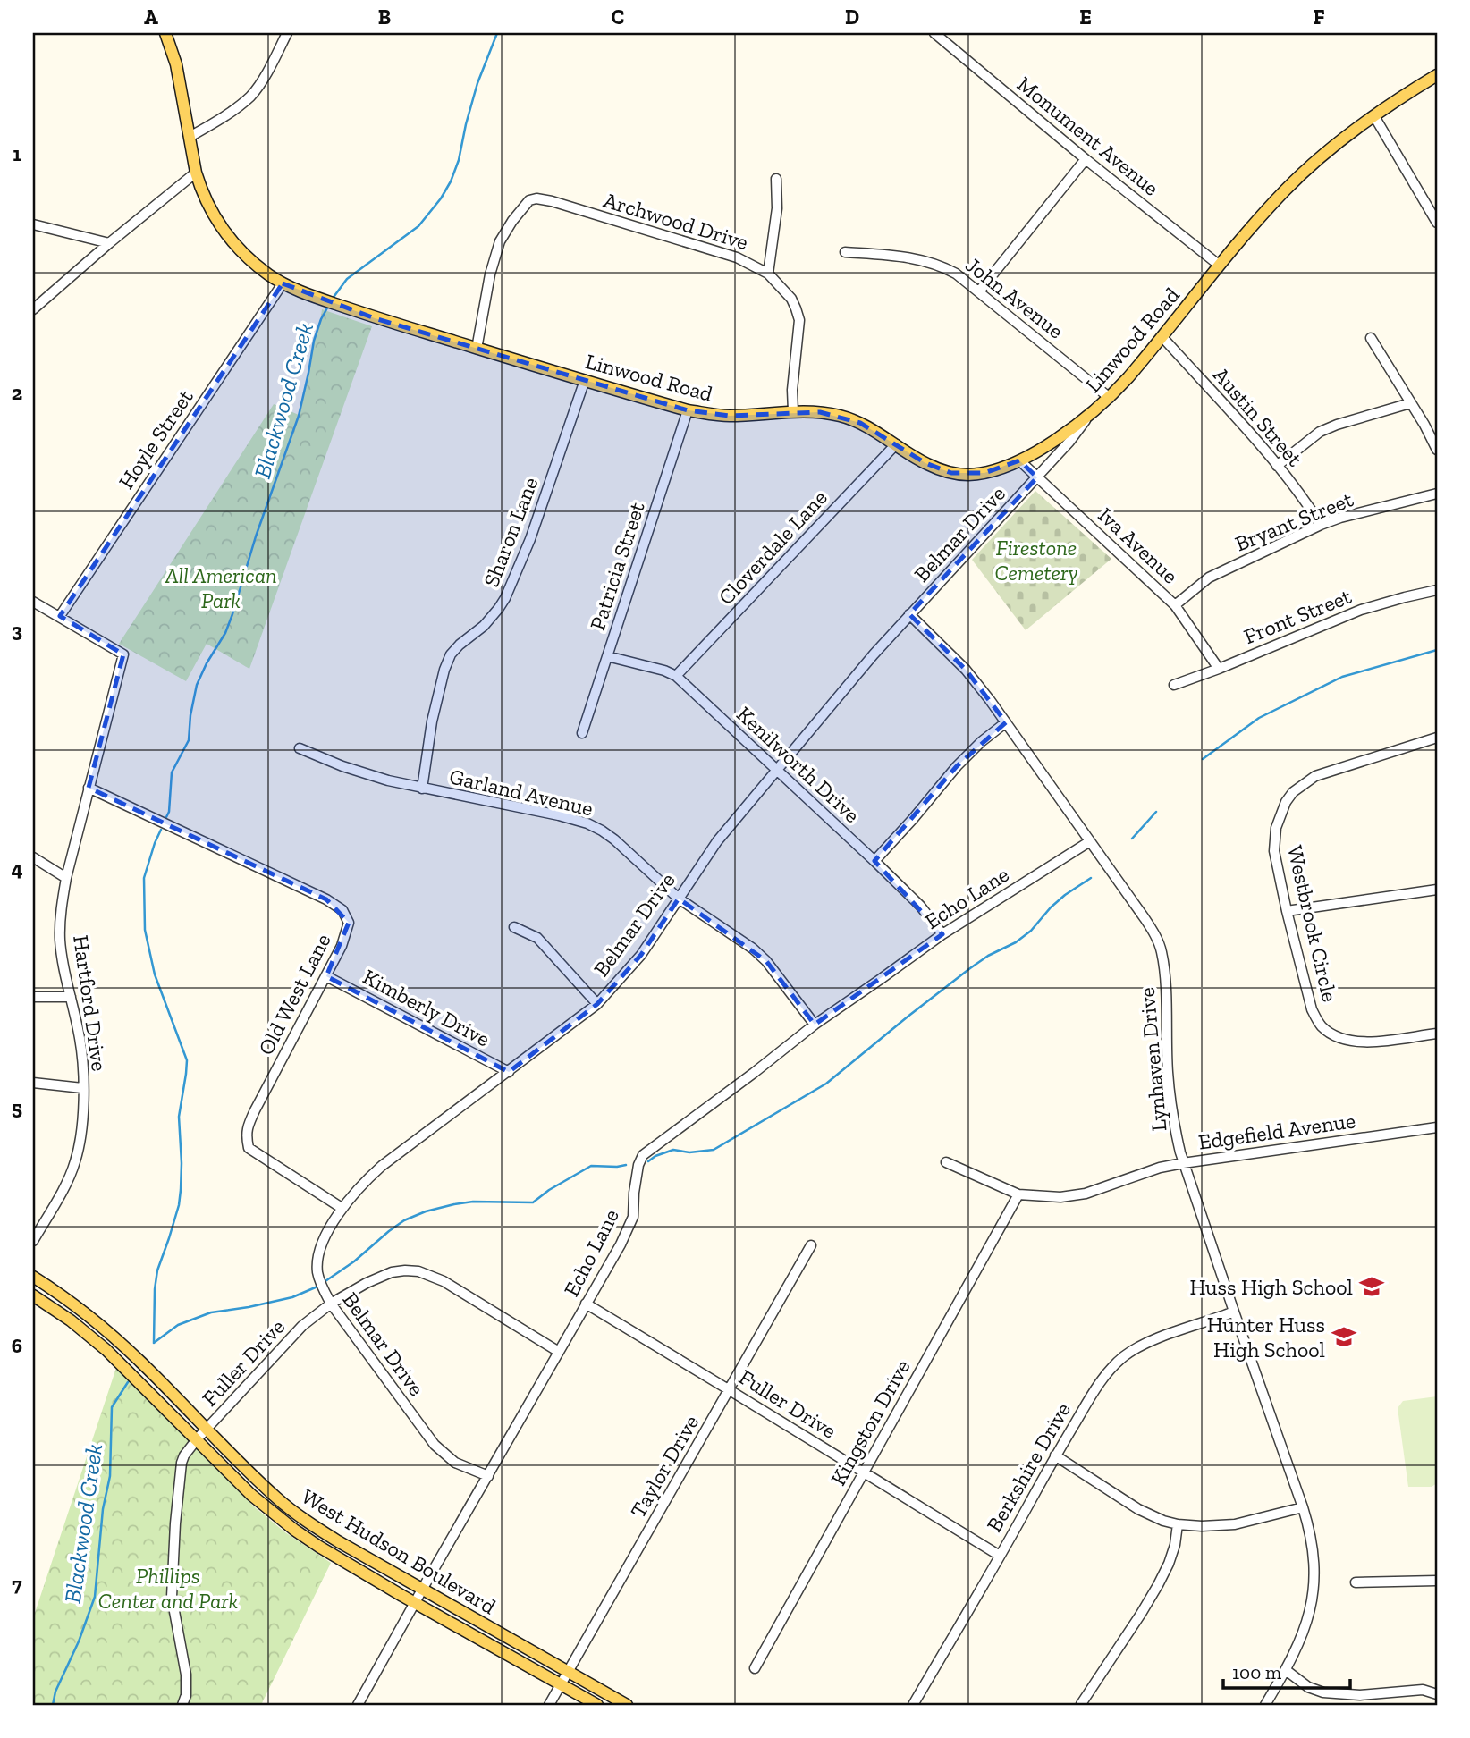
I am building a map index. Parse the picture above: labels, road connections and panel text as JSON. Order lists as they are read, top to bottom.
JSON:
{
  "streets": {
    "main road": ["Linwood Road", "West Hudson Boulevard"],
    "street": [
      "Monument Avenue",
      "Archwood Drive",
      "John Avenue",
      "Austin Street",
      "Hoyle Street",
      "Bryant Street",
      "Sharon Lane",
      "Belmar Drive",
      "Iva Avenue",
      "Cloverdale Lane",
      "Patricia Street",
      "Front Street",
      "Kenilworth Drive",
      "Garland Avenue",
      "Echo Lane",
      "Westbrook Circle",
      "Old West Lane",
      "Hartford Drive",
      "Kimberly Drive",
      "Lynhaven Drive",
      "Edgefield Avenue",
      "Fuller Drive",
      "Kingston Drive",
      "Taylor Drive",
      "Berkshire Drive"
    ]
  },
  "crossings": [
    ["Monument Avenue", "Linwood Road"],
    ["Archwood Drive", "Linwood Road"],
    ["John Avenue", "Linwood Road"],
    ["Linwood Road", "Austin Street"],
    ["Linwood Road", "Hoyle Street"],
    ["Linwood Road", "Sharon Lane"],
    ["Linwood Road", "Belmar Drive"],
    ["Linwood Road", "Iva Avenue"],
    ["Linwood Road", "Cloverdale Lane"],
    ["Linwood Road", "Patricia Street"],
    ["Austin Street", "Bryant Street"],
    ["Hoyle Street", "Hartford Drive"],
    ["Bryant Street", "Iva Avenue"],
    ["Sharon Lane", "Garland Avenue"],
    ["Belmar Drive", "Iva Avenue"],
    ["Belmar Drive", "Kenilworth Drive"],
    ["Belmar Drive", "Garland Avenue"],
    ["Belmar Drive", "Echo Lane"],
    ["Belmar Drive", "Old West Lane"],
    ["Belmar Drive", "Kimberly Drive"],
    ["Belmar Drive", "Lynhaven Drive"],
    ["Belmar Drive", "Fuller Drive"],
    ["Iva Avenue", "Front Street"],
    ["Cloverdale Lane", "Kenilworth Drive"],
    ["Patricia Street", "Kenilworth Drive"],
    ["Kenilworth Drive", "Echo Lane"],
    ["Garland Avenue", "Echo Lane"],
    ["Echo Lane", "Lynhaven Drive"],
    ["Echo Lane", "Fuller Drive"],
    ["Echo Lane", "West Hudson Boulevard"],
    ["Old West Lane", "Hartford Drive"],
    ["Old West Lane", "Kimberly Drive"],
    ["Lynhaven Drive", "Edgefield Avenue"],
    ["Lynhaven Drive", "Berkshire Drive"],
    ["Edgefield Avenue", "Kingston Drive"],
    ["Fuller Drive", "Kingston Drive"],
    ["Fuller Drive", "Taylor Drive"],
    ["Fuller Drive", "Berkshire Drive"],
    ["Fuller Drive", "West Hudson Boulevard"],
    ["Taylor Drive", "West Hudson Boulevard"]
  ],
  "water": ["Blackwood Creek"],
  "parks": ["Firestone Cemetery", "All American Park", "Phillips Center and Park"],
  "places": {
    "school or university": ["Huss High School", "Hunter Huss High School"]
  },
  "scale_bar": "100 m",
  "grid": {
    "columns": [
      "A",
      "B",
      "C",
      "D",
      "E",
      "F"
    ],
    "rows": [
      "1",
      "2",
      "3",
      "4",
      "5",
      "6",
      "7"
    ]
  }
}
